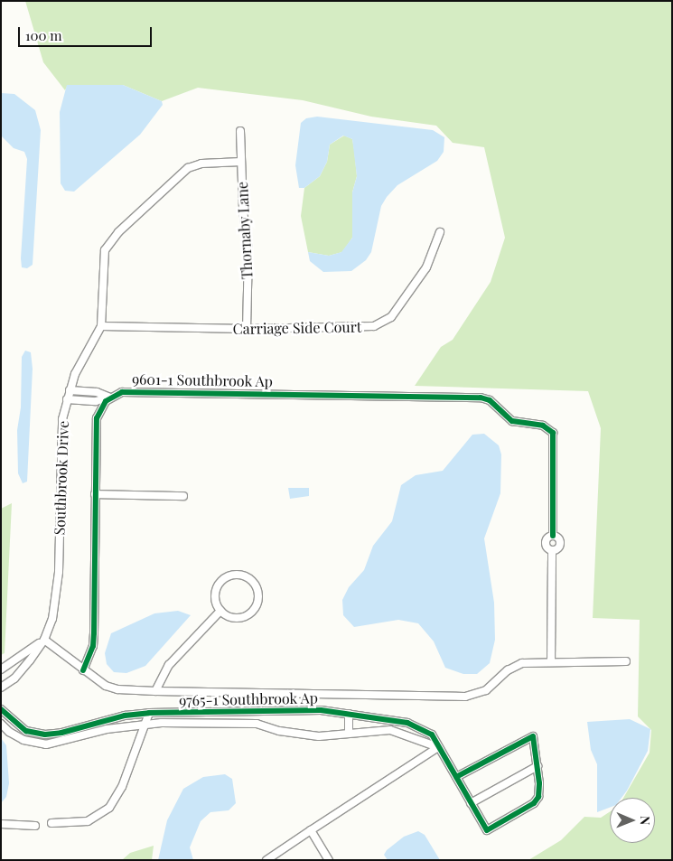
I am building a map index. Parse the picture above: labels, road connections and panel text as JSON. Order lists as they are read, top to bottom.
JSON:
{
  "streets": {
    "street": [
      "Thornaby Lane",
      "Carriage Side Court",
      "9601-1 Southbrook Ap",
      "Southbrook Drive",
      "9765-1 Southbrook Ap"
    ]
  },
  "crossings": [
    ["Thornaby Lane", "Carriage Side Court"],
    ["Thornaby Lane", "Southbrook Drive"],
    ["Carriage Side Court", "Southbrook Drive"],
    ["9601-1 Southbrook Ap", "Southbrook Drive"]
  ],
  "scale_bar": "100 m",
  "north": "right"
}
